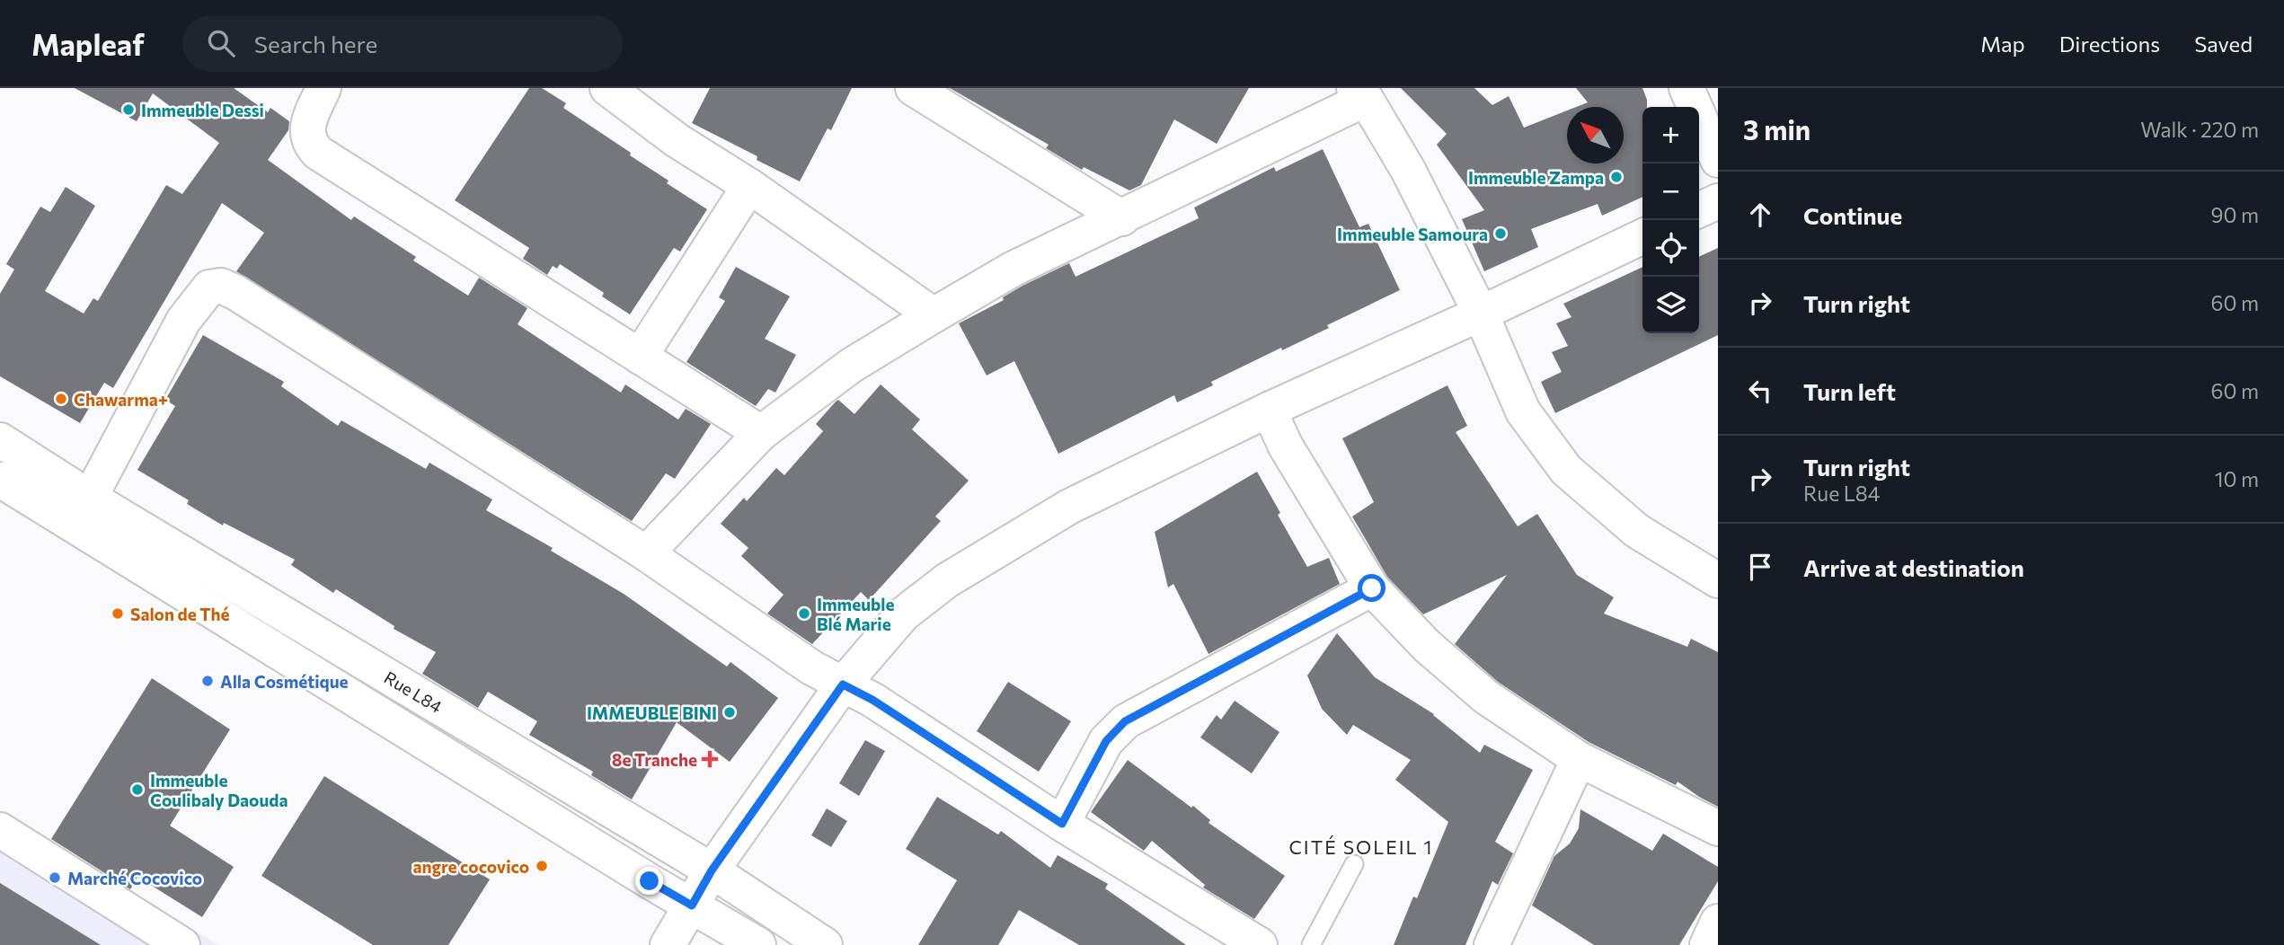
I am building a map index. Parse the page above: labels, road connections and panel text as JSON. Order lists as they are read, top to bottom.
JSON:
{
  "streets": {
    "street": ["Rue L84"]
  },
  "districts": ["CITÉ SOLEIL 1"],
  "places": {
    "other": [
      "Immeuble Dessi",
      "Immeuble Zampa",
      "Immeuble Samoura",
      "Chawarma+",
      "Salon de Thé",
      "Immeuble Blé Marie",
      "Alla Cosmétique",
      "IMMEUBLE BINI",
      "Immeuble Coulibaly Daouda",
      "angre cocovico",
      "Marché Cocovico"
    ],
    "health": ["8e Tranche"]
  },
  "north": "top left",
  "page": {
    "header": "Mapleaf",
    "search": "Search here",
    "nav": ["Map", "Directions", "Saved"],
    "heading": ["3 min", "Walk · 220 m"],
    "map_buttons": ["+", "−"],
    "list": [
      ["Continue", "90 m"],
      ["Turn right", "60 m"],
      ["Turn left", "60 m"],
      ["Turn right", "Rue L84", "10 m"],
      "Arrive at destination"
    ]
  }
}
